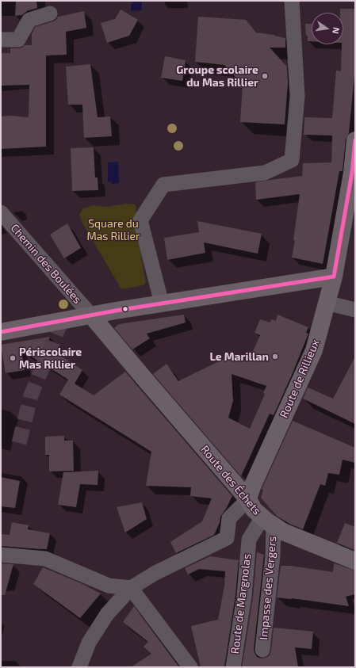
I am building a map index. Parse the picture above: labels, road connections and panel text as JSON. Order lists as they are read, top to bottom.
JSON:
{
  "streets": {
    "street": [
      "Chemin des Boulées",
      "Route de Rillieux",
      "Route des Échets",
      "Impasse des Vergers",
      "Route de Margnolas"
    ]
  },
  "crossings": [
    ["Chemin des Boulées", "Route des Échets"],
    ["Route de Rillieux", "Route des Échets"],
    ["Route des Échets", "Impasse des Vergers"]
  ],
  "parks": ["Square du Mas Rillier"],
  "places": ["Groupe scolaire du Mas Rillier", "Le Marillan", "Périscolaire Mas Rillier"],
  "north": "right"
}
